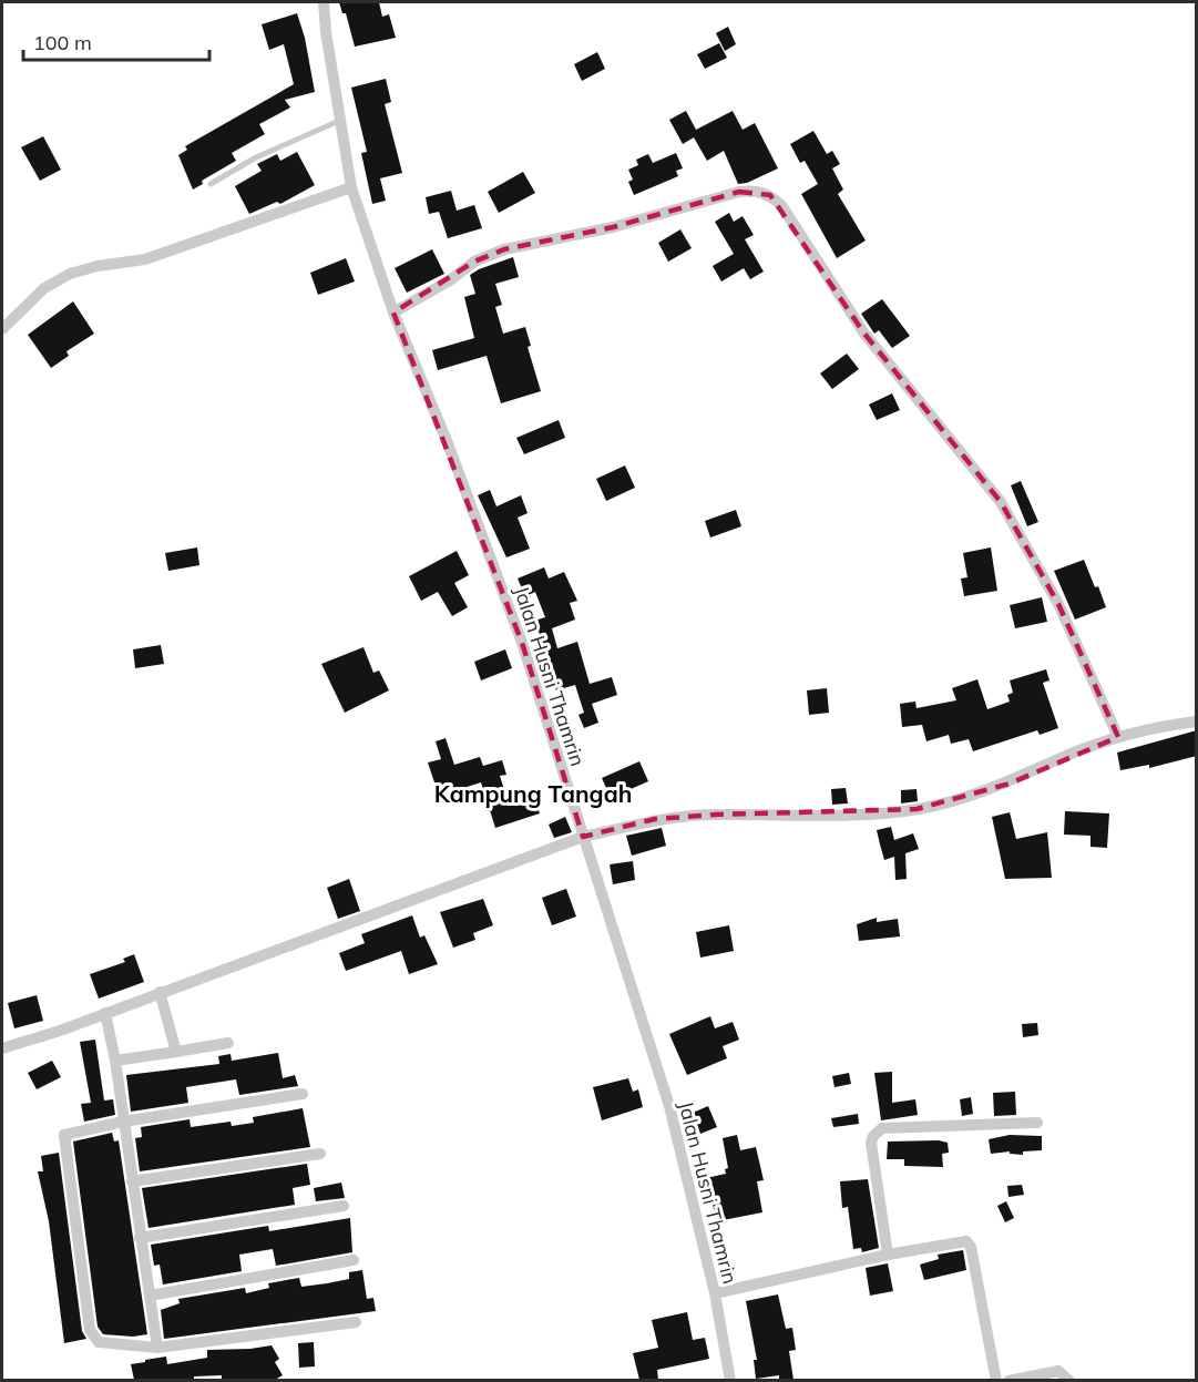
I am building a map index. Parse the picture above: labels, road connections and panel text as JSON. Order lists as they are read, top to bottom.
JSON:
{
  "streets": {
    "street": ["Jalan Husni Thamrin"]
  },
  "districts": ["Kampung Tangah"],
  "scale_bar": "100 m"
}
